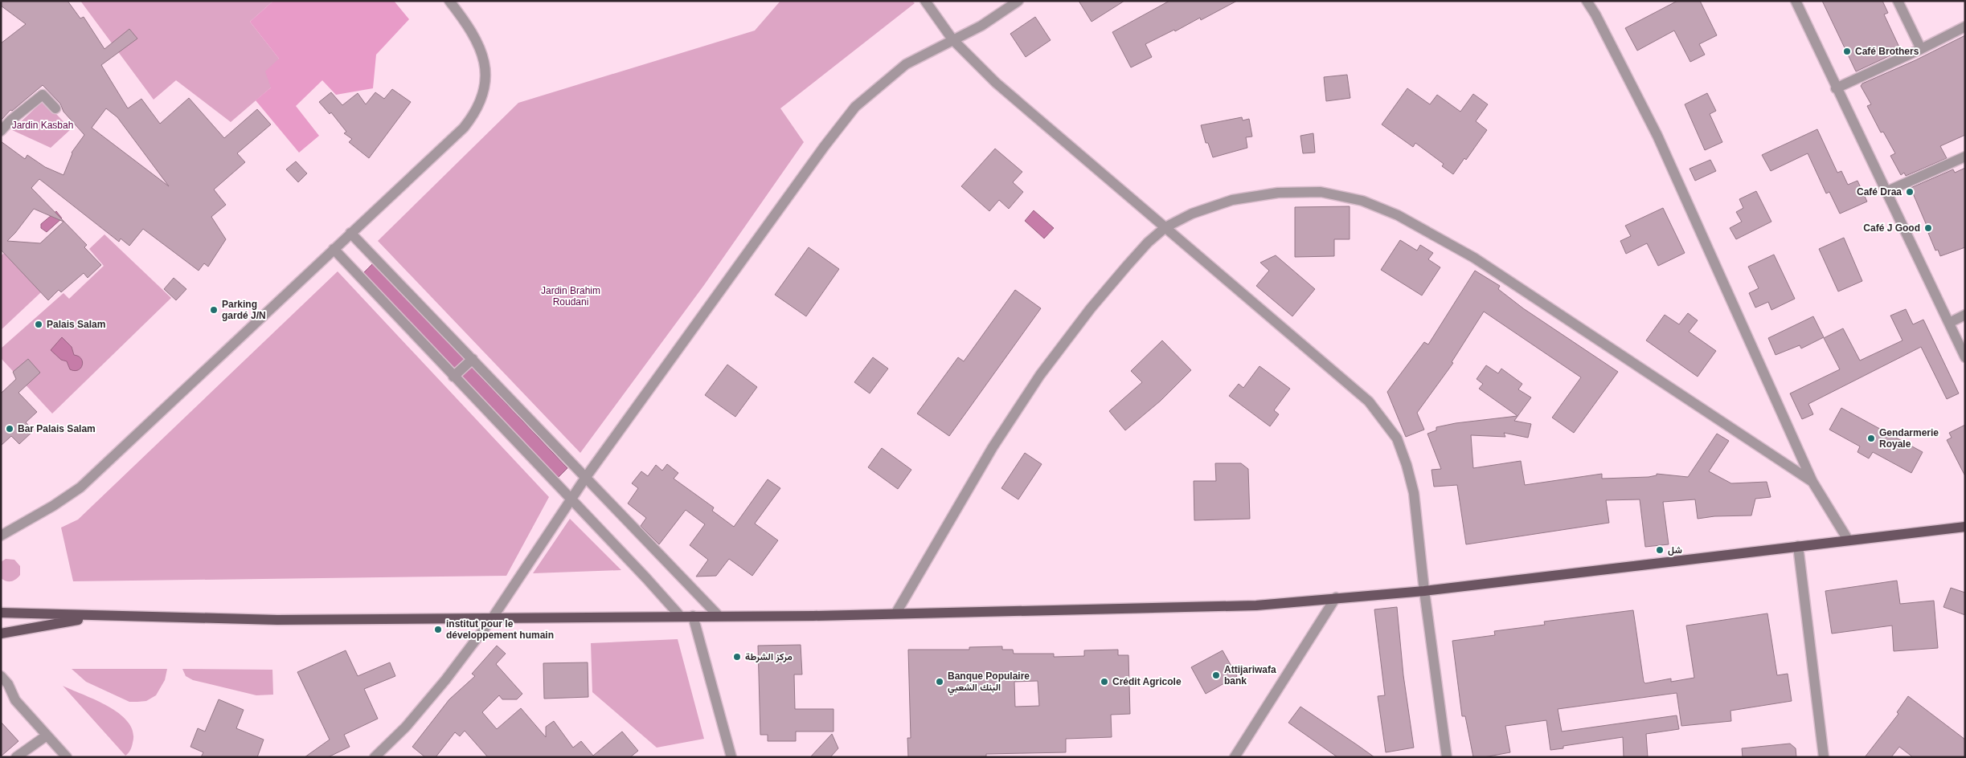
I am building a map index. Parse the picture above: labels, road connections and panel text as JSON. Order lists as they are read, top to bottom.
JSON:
{
  "parks": ["Jardin Kasbah", "Jardin Brahim Roudani"],
  "places": [
    "Café Brothers",
    "Café Draa",
    "Café J Good",
    "Parking gardé J/N",
    "Palais Salam",
    "Bar Palais Salam",
    "Gendarmerie Royale",
    "شل",
    "institut pour le développement humain",
    "مركز الشرطة",
    "Attijariwafa bank",
    "Banque Populaire البنك الشعبي",
    "Crédit Agricole"
  ]
}
